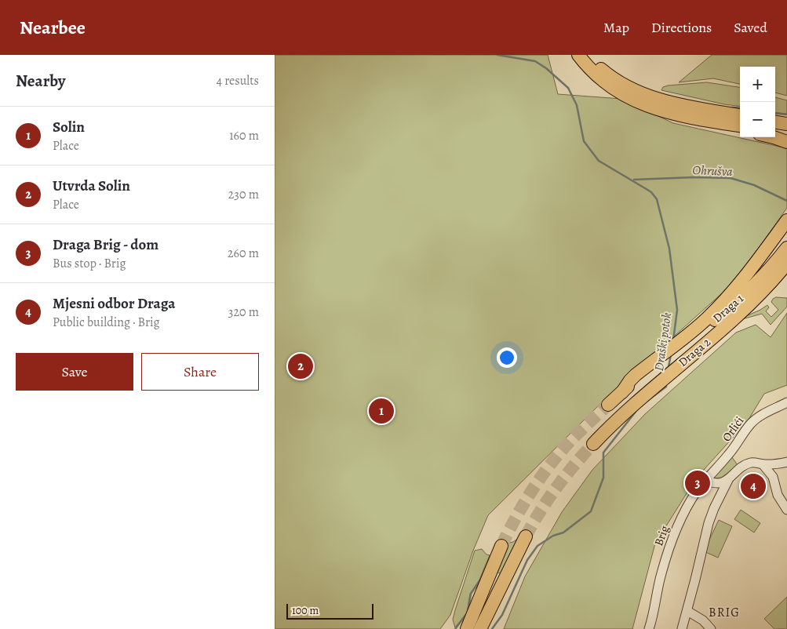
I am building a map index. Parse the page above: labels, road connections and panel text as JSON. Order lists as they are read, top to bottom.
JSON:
{
  "streets": {
    "highway": ["Draga 1", "Draga 2"],
    "street": ["Orlići", "Brig"]
  },
  "crossings": [
    ["Orlići", "Brig"]
  ],
  "districts": ["BRIG"],
  "water": ["Ohrušva", "Draški potok"],
  "scale_bar": "100 m",
  "page": {
    "header": "Nearbee",
    "nav": ["Map", "Directions", "Saved"],
    "heading": ["Nearby", "4 results"],
    "map_buttons": ["+", "−"],
    "list": [
      {
        "mark": "1",
        "name": "Solin",
        "note": "Place",
        "value": "160 m"
      },
      {
        "mark": "2",
        "name": "Utvrda Solin",
        "note": "Place",
        "value": "230 m"
      },
      {
        "mark": "3",
        "name": "Draga Brig - dom",
        "note": "Bus stop · Brig",
        "value": "260 m"
      },
      {
        "mark": "4",
        "name": "Mjesni odbor Draga",
        "note": "Public building · Brig",
        "value": "320 m"
      }
    ],
    "buttons": ["Save", "Share"],
    "pins": [
      "2",
      "1",
      "3",
      "4"
    ],
    "scale": "100 m"
  }
}
